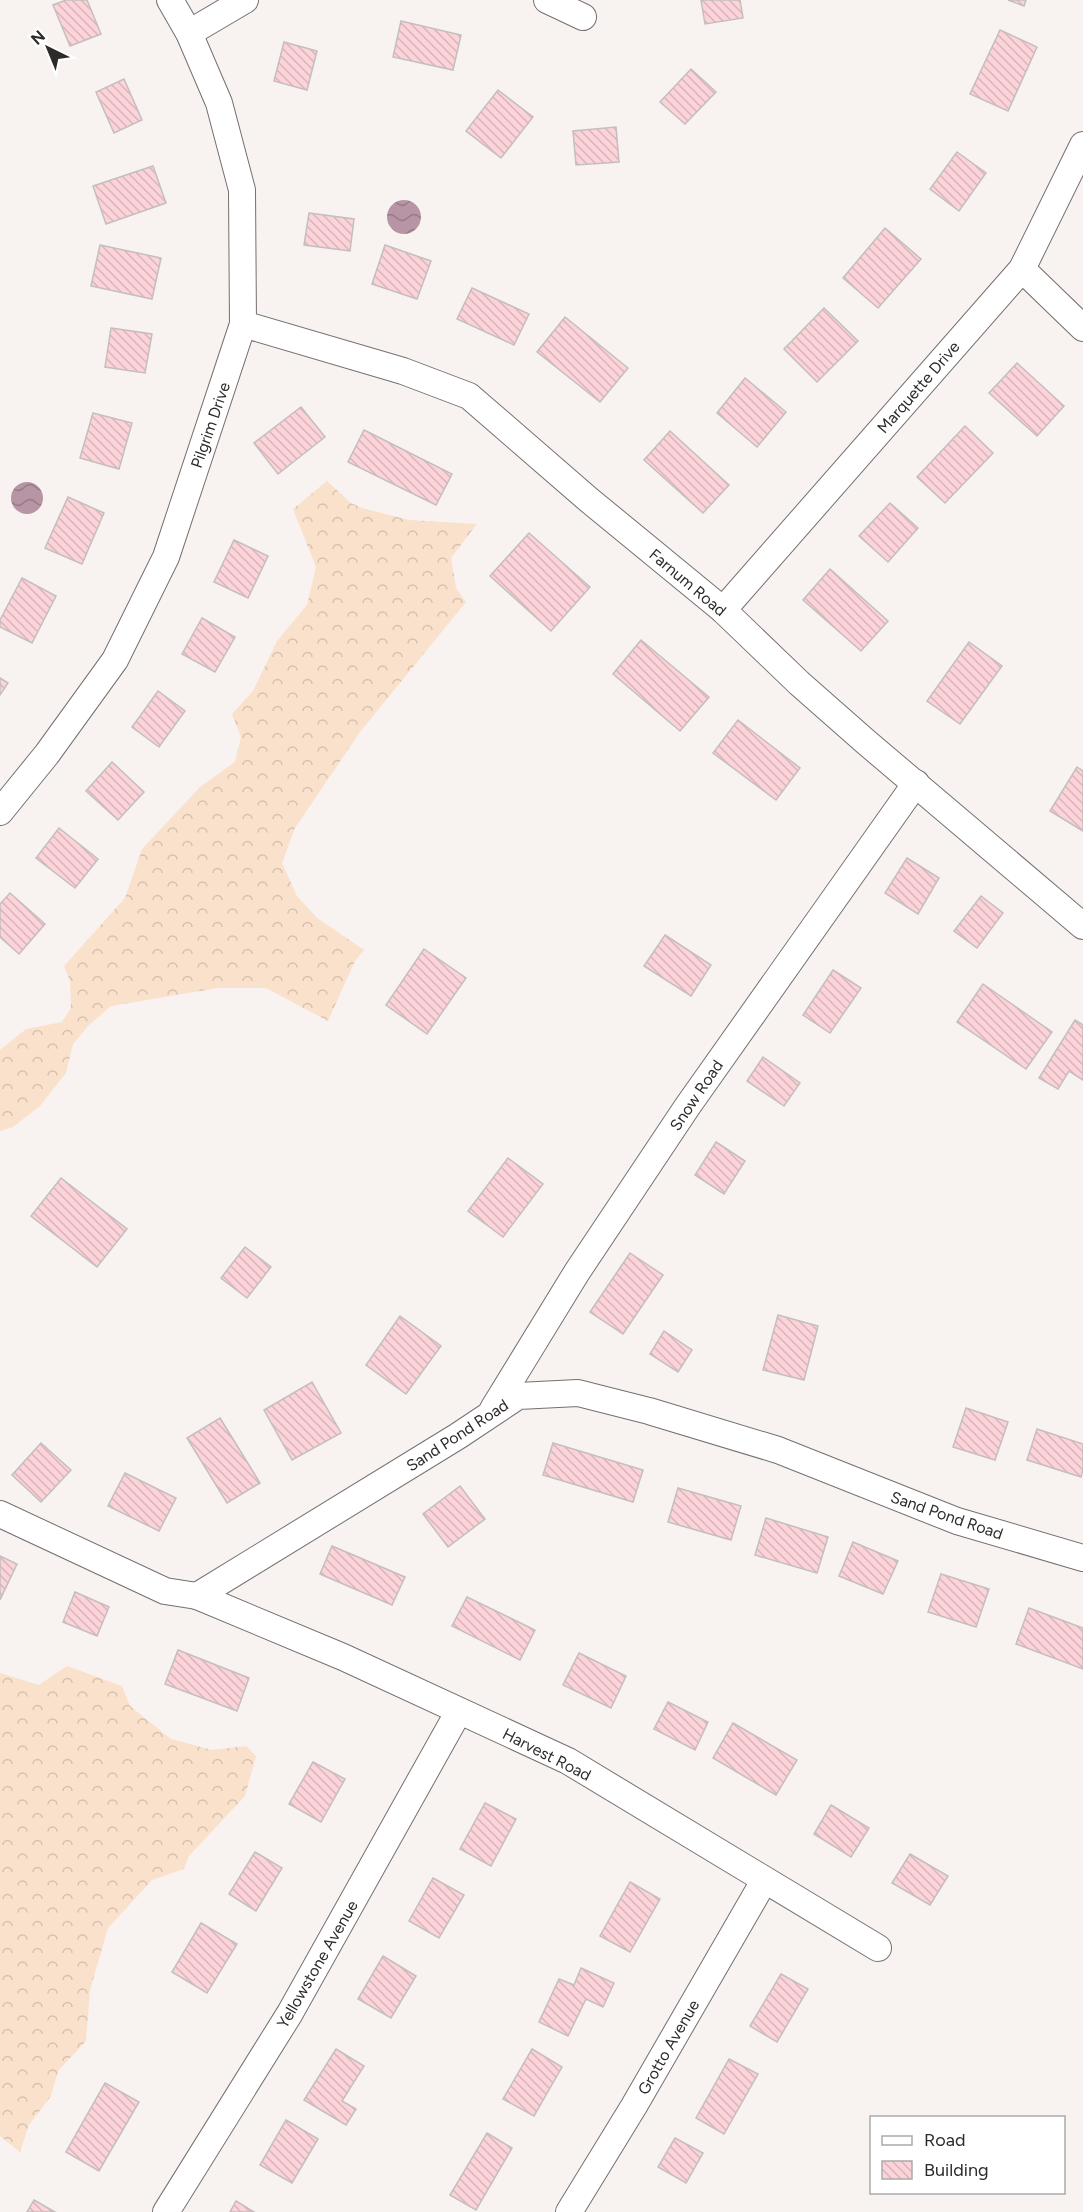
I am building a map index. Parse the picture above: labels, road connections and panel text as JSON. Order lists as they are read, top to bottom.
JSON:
{
  "streets": {
    "street": [
      "Marquette Drive",
      "Pilgrim Drive",
      "Farnum Road",
      "Snow Road",
      "Sand Pond Road",
      "Harvest Road",
      "Yellowstone Avenue",
      "Grotto Avenue"
    ]
  },
  "crossings": [
    ["Marquette Drive", "Farnum Road"],
    ["Pilgrim Drive", "Farnum Road"],
    ["Farnum Road", "Snow Road"],
    ["Snow Road", "Sand Pond Road"],
    ["Sand Pond Road", "Harvest Road"],
    ["Harvest Road", "Yellowstone Avenue"],
    ["Harvest Road", "Grotto Avenue"]
  ],
  "legend": ["Road", "Building"],
  "north": "top left"
}
